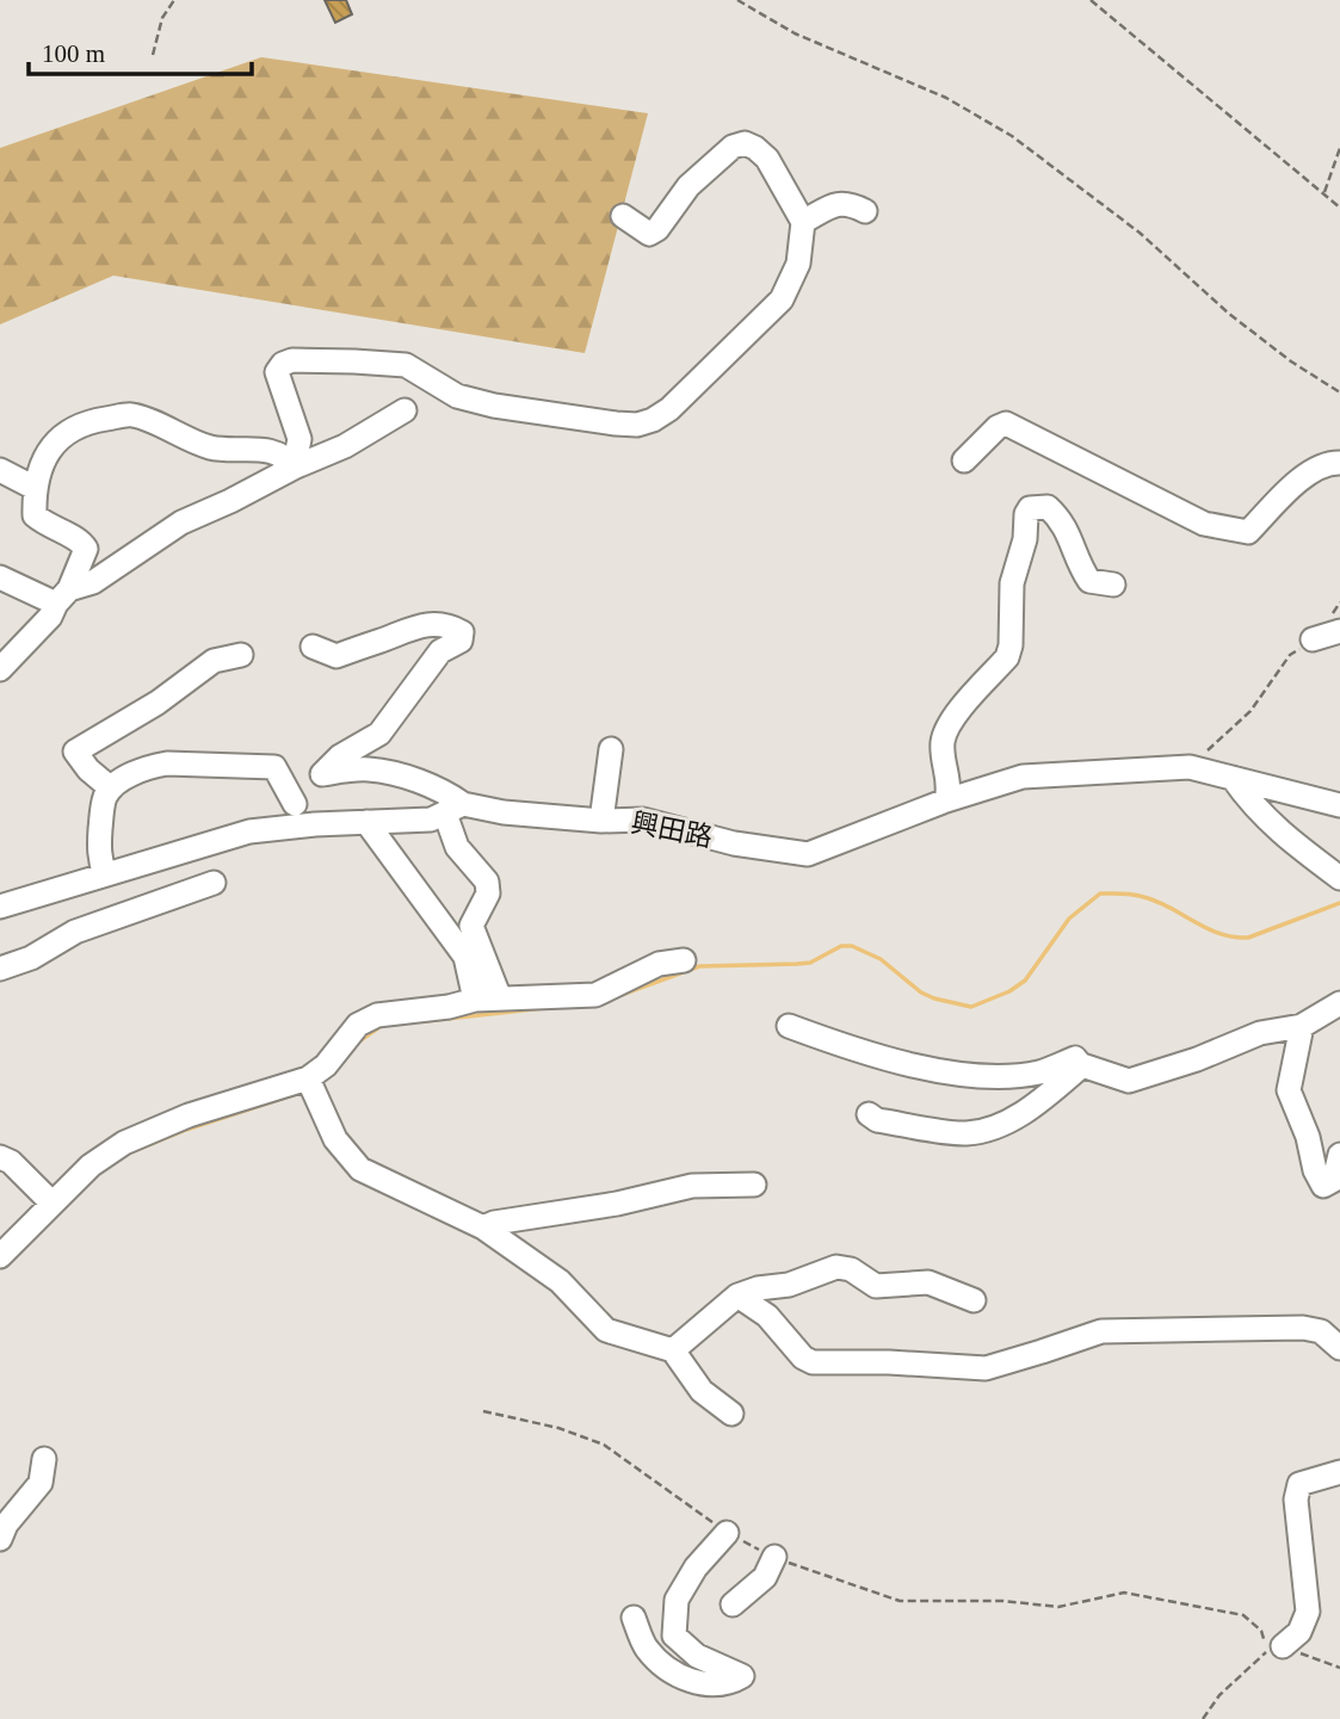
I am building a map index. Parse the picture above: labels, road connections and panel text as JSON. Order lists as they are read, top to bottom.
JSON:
{
  "streets": {
    "street": ["興田路"]
  },
  "scale_bar": "100 m"
}
